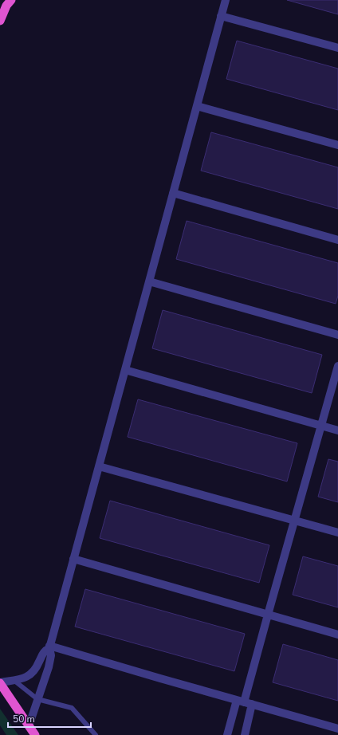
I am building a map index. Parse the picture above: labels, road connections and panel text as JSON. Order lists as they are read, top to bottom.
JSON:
{
  "scale_bar": "50 m"
}
